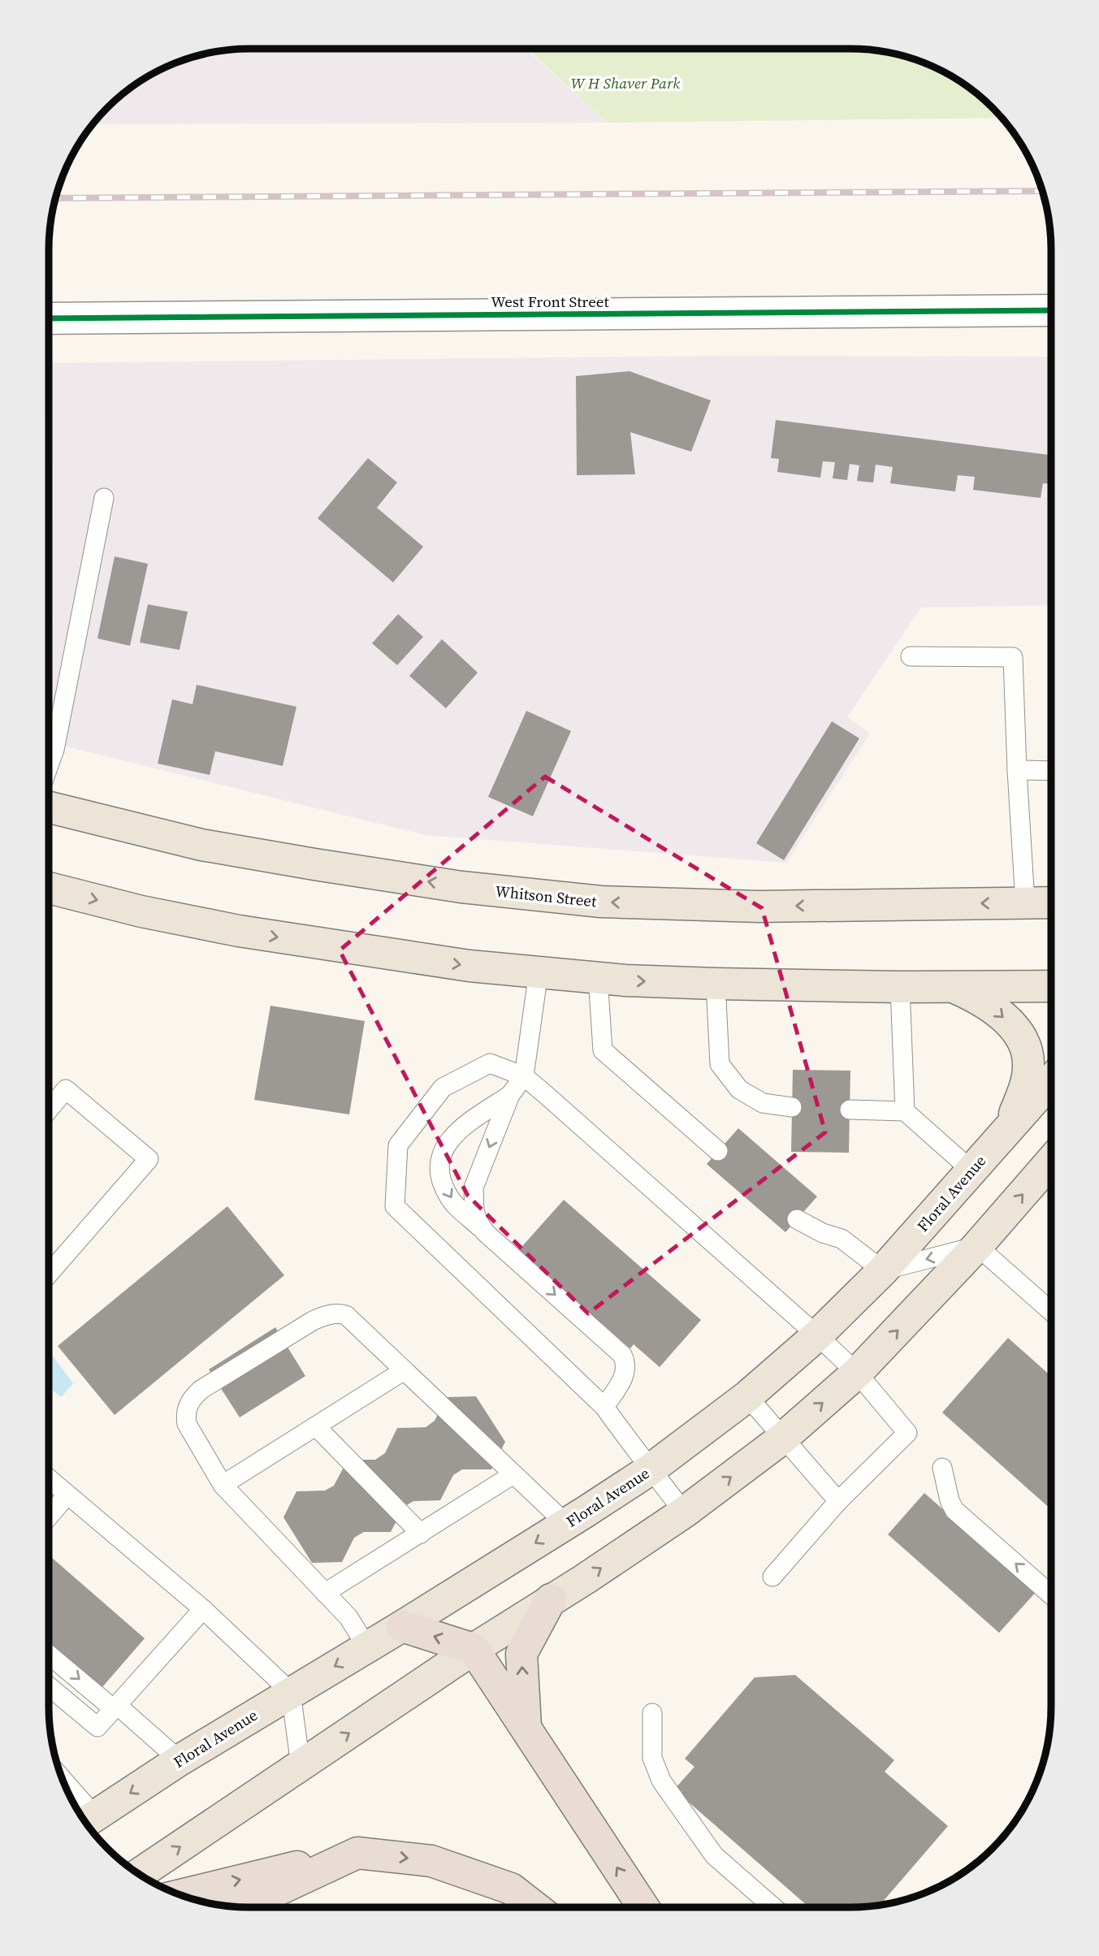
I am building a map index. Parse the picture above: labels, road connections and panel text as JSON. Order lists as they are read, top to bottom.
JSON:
{
  "streets": {
    "main road": ["Whitson Street", "Floral Avenue"],
    "street": ["West Front Street"]
  },
  "parks": ["W H Shaver Park"]
}
